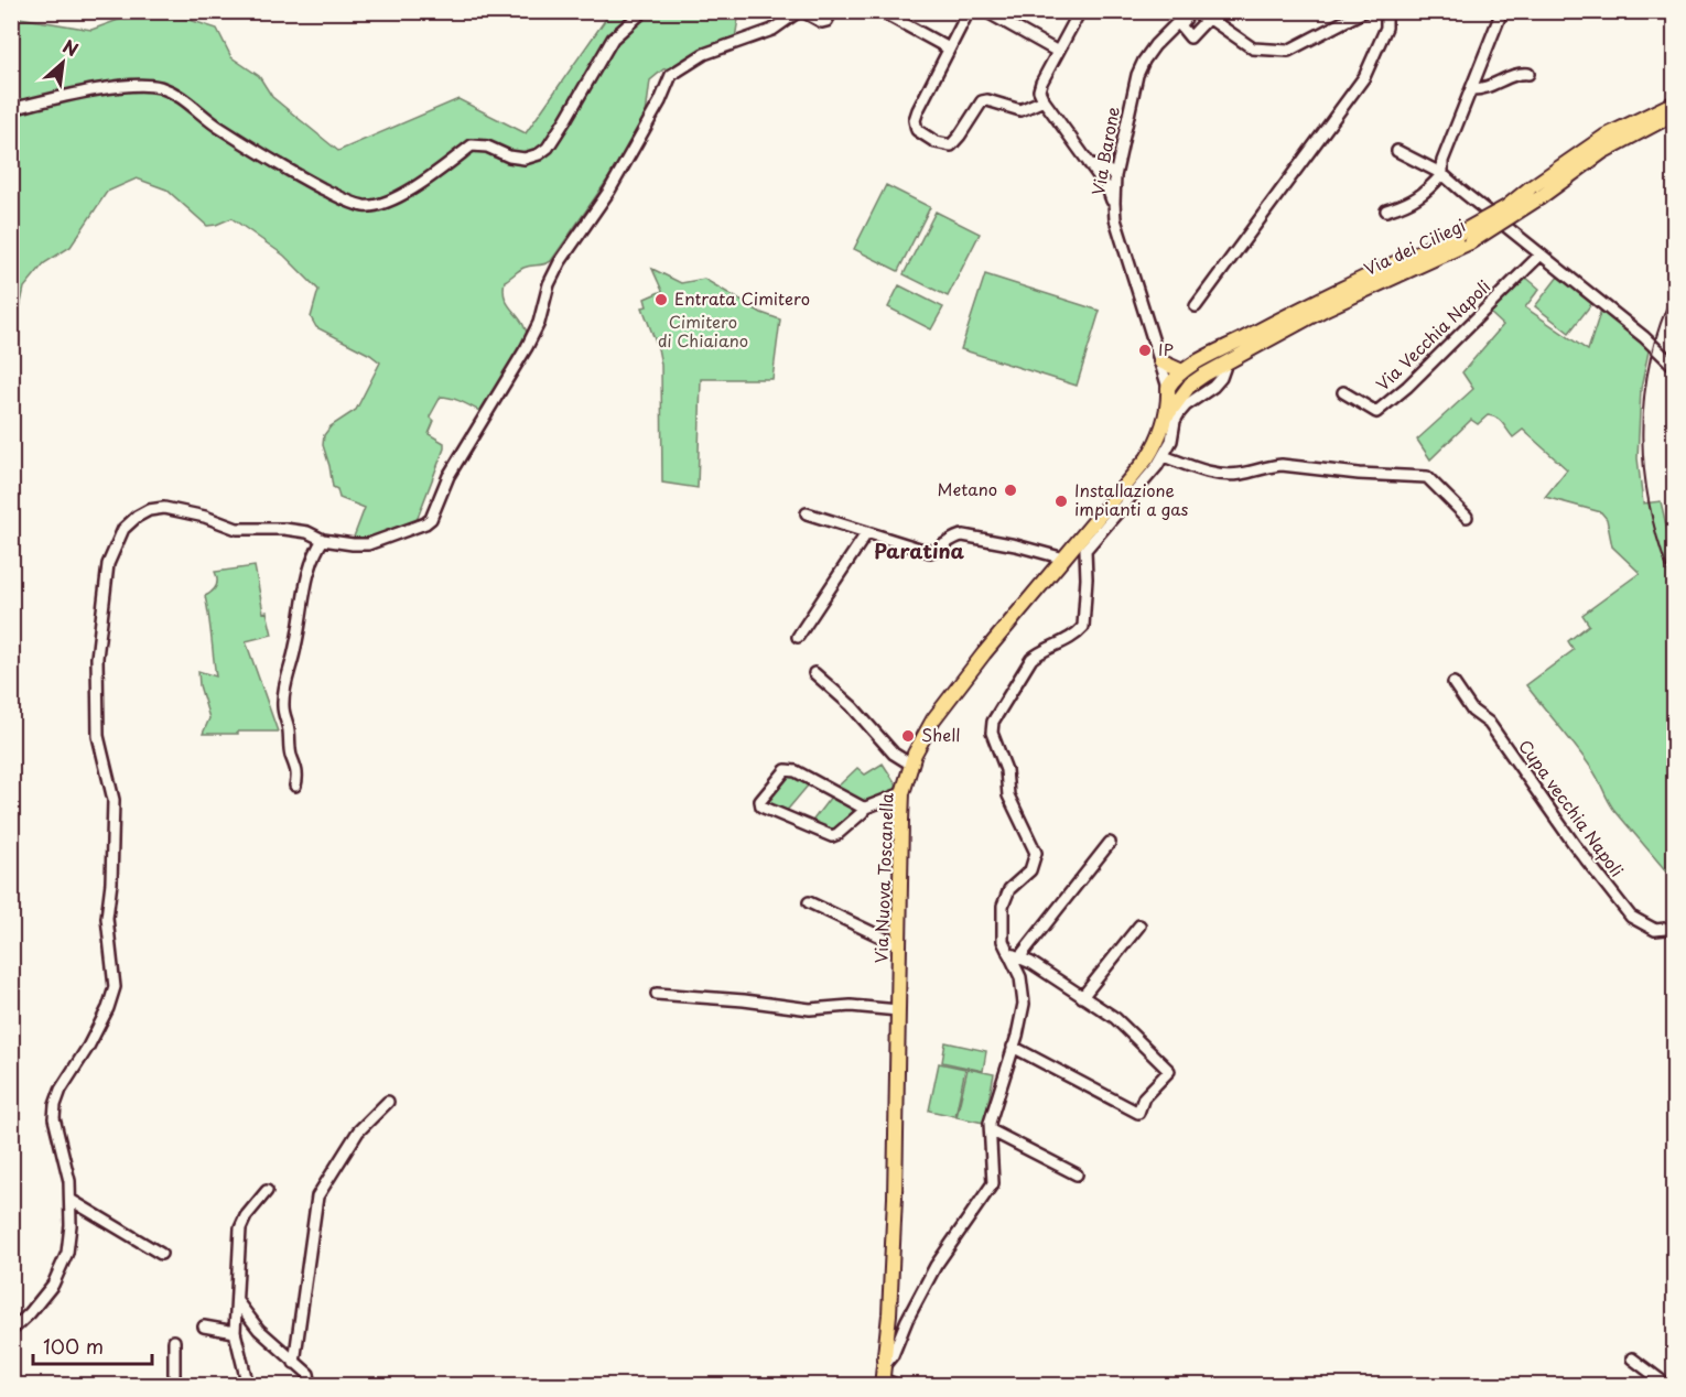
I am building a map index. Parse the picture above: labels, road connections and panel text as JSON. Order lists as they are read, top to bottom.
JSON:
{
  "streets": {
    "main road": ["Via dei Ciliegi", "Via Nuova Toscanella"],
    "street": ["Via Barone", "Via Vecchia Napoli", "Cupa vecchia Napoli"]
  },
  "crossings": [
    ["Via Barone", "Via dei Ciliegi"],
    ["Via Barone", "Via Nuova Toscanella"],
    ["Via dei Ciliegi", "Via Nuova Toscanella"]
  ],
  "districts": ["Paratina"],
  "parks": ["Cimitero di Chiaiano"],
  "places": [
    "Entrata Cimitero",
    "IP",
    "Metano",
    "Installazione impianti a gas",
    "Shell"
  ],
  "scale_bar": "100 m",
  "north": "top right"
}
